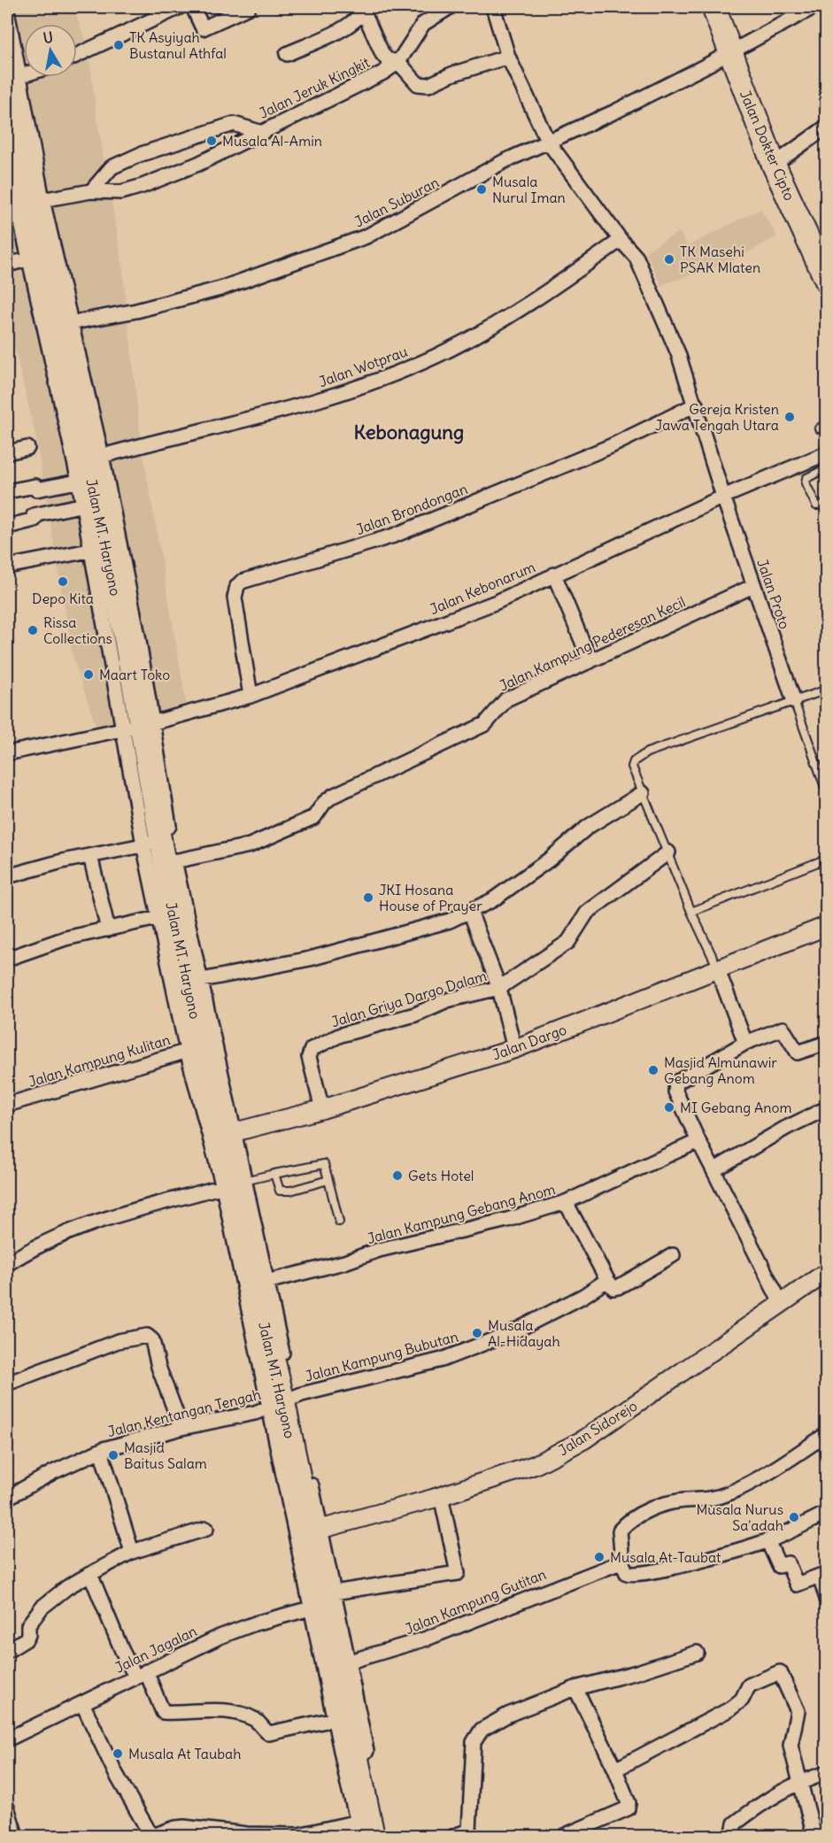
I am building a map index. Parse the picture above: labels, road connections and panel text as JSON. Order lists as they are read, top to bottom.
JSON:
{
  "streets": {
    "highway": ["Jalan Dokter Cipto"],
    "main road": ["Jalan MT. Haryono"],
    "street": [
      "Jalan Jeruk Kingkit",
      "Jalan Suburan",
      "Jalan Wotprau",
      "Jalan Brondongan",
      "Jalan Kebonarum",
      "Jalan Proto",
      "Jalan Kampung Pederesan Kecil",
      "Jalan Griya Dargo Dalam",
      "Jalan Dargo",
      "Jalan Kampung Kulitan",
      "Jalan Kampung Gebang Anom",
      "Jalan Kampung Bubutan",
      "Jalan Kentangan Tengah",
      "Jalan Sidorejo",
      "Jalan Kampung Gutitan",
      "Jalan Jagalan"
    ]
  },
  "crossings": [
    ["Jalan Jeruk Kingkit", "Jalan MT. Haryono"],
    ["Jalan Dokter Cipto", "Jalan Suburan"],
    ["Jalan Suburan", "Jalan MT. Haryono"],
    ["Jalan Suburan", "Jalan Proto"],
    ["Jalan Wotprau", "Jalan MT. Haryono"],
    ["Jalan Wotprau", "Jalan Proto"],
    ["Jalan Brondongan", "Jalan Kebonarum"],
    ["Jalan Brondongan", "Jalan Proto"],
    ["Jalan MT. Haryono", "Jalan Kebonarum"],
    ["Jalan MT. Haryono", "Jalan Kampung Pederesan Kecil"],
    ["Jalan MT. Haryono", "Jalan Dargo"],
    ["Jalan MT. Haryono", "Jalan Kampung Kulitan"],
    ["Jalan MT. Haryono", "Jalan Kampung Gebang Anom"],
    ["Jalan MT. Haryono", "Jalan Kampung Bubutan"],
    ["Jalan MT. Haryono", "Jalan Kentangan Tengah"],
    ["Jalan MT. Haryono", "Jalan Sidorejo"],
    ["Jalan MT. Haryono", "Jalan Kampung Gutitan"],
    ["Jalan MT. Haryono", "Jalan Jagalan"],
    ["Jalan Kebonarum", "Jalan Proto"],
    ["Jalan Proto", "Jalan Kampung Pederesan Kecil"],
    ["Jalan Griya Dargo Dalam", "Jalan Dargo"],
    ["Jalan Kampung Bubutan", "Jalan Kentangan Tengah"],
    ["Jalan Sidorejo", "Jalan Jagalan"]
  ],
  "districts": ["Kebonagung"],
  "places": [
    "TK Asyiyah Bustanul Athfal",
    "Musala Al-Amin",
    "Musala Nurul Iman",
    "TK Masehi PSAK Mlaten",
    "Gereja Kristen Jawa Tengah Utara",
    "Depo Kita",
    "Rissa Collections",
    "Maart Toko",
    "JKI Hosana House of Prayer",
    "Masjid Almunawir Gebang Anom",
    "MI Gebang Anom",
    "Gets Hotel",
    "Musala Al-Hidayah",
    "Masjid Baitus Salam",
    "Musala Nurus Sa'adah",
    "Musala At-Taubat",
    "Musala At Taubah"
  ],
  "north": "top"
}
